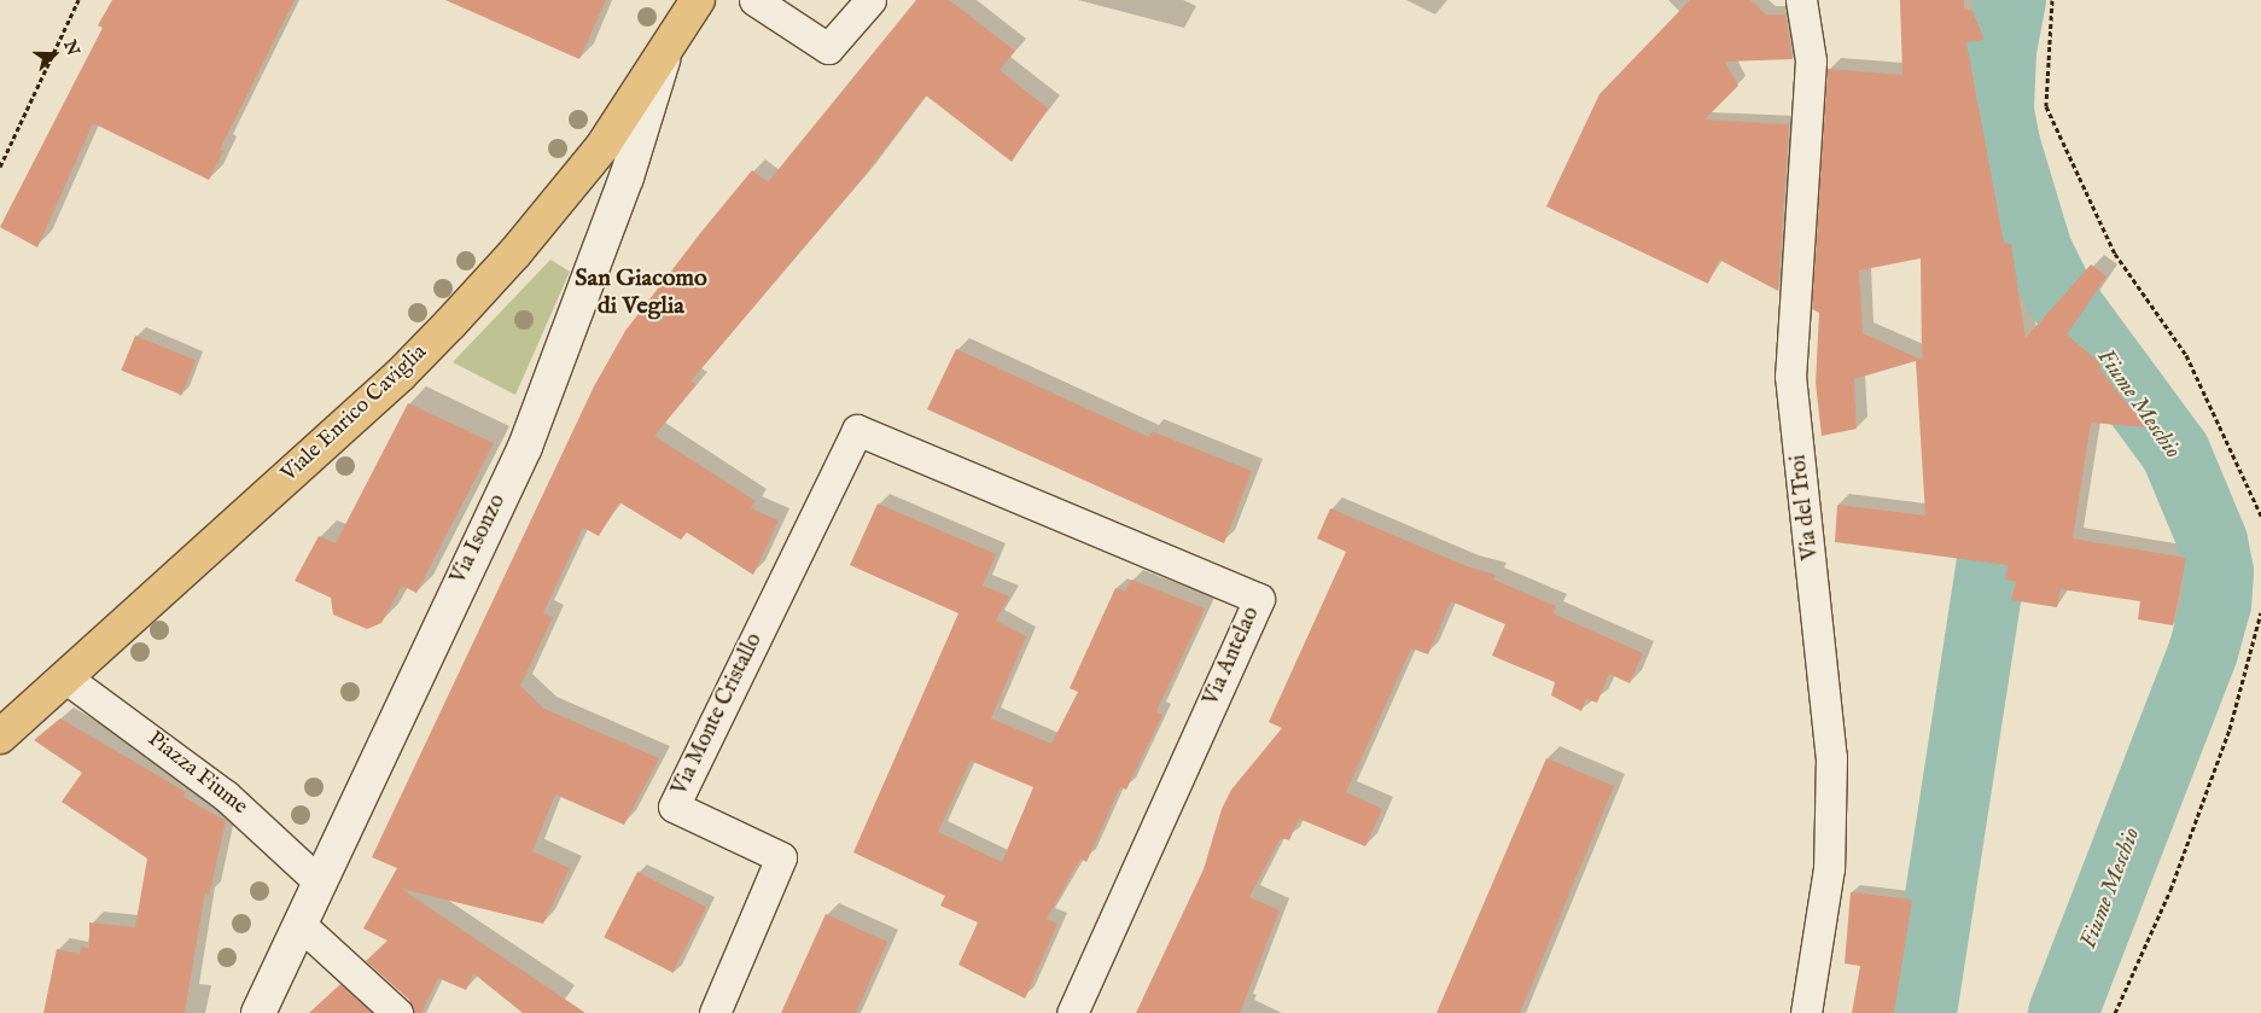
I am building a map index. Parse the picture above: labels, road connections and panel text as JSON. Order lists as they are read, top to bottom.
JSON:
{
  "streets": {
    "main road": ["Viale Enrico Caviglia", "Via Isonzo"],
    "street": [
      "Via del Troi",
      "Via Antelao",
      "Via Monte Cristallo",
      "Piazza Fiume"
    ]
  },
  "crossings": [
    ["Viale Enrico Caviglia", "Via Isonzo"],
    ["Viale Enrico Caviglia", "Piazza Fiume"],
    ["Via Isonzo", "Piazza Fiume"],
    ["Via Antelao", "Via Monte Cristallo"]
  ],
  "districts": ["San Giacomo di Veglia"],
  "water": ["Fiume Meschio"],
  "north": "right"
}
